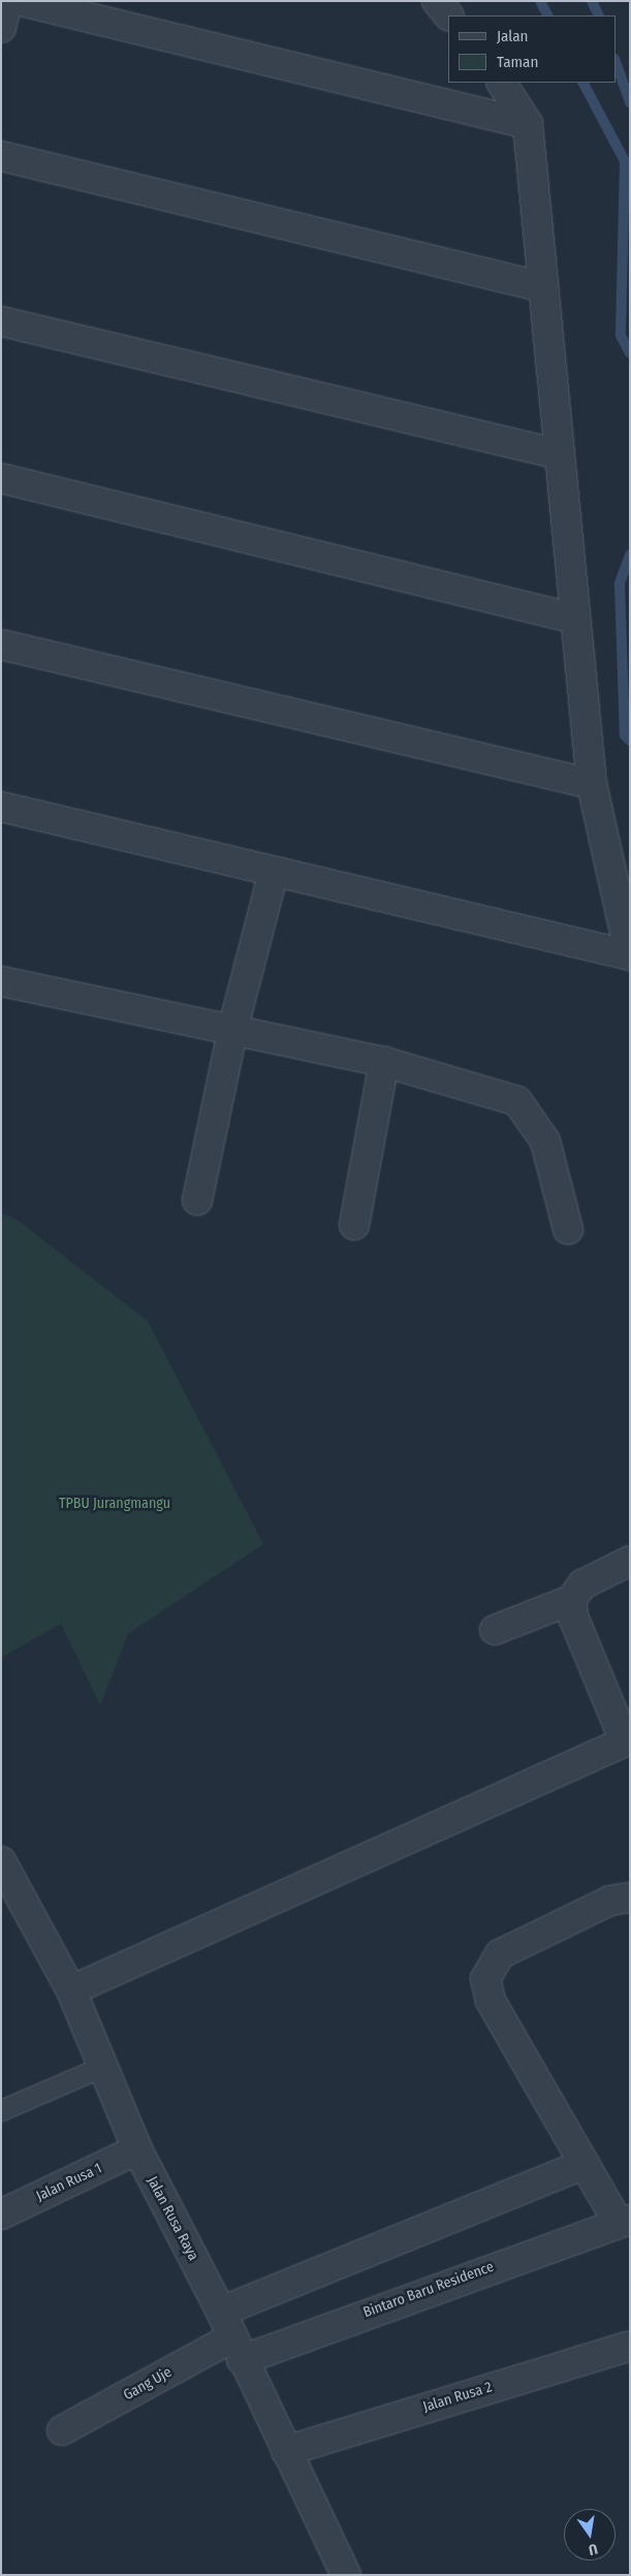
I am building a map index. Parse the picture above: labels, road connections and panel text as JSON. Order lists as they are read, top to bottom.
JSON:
{
  "streets": {
    "street": [
      "Jalan Rusa 1",
      "Jalan Rusa Raya",
      "Bintaro Baru Residence",
      "Gang Uje",
      "Jalan Rusa 2"
    ]
  },
  "crossings": [
    ["Jalan Rusa 1", "Jalan Rusa Raya"],
    ["Jalan Rusa Raya", "Bintaro Baru Residence"],
    ["Jalan Rusa Raya", "Gang Uje"],
    ["Jalan Rusa Raya", "Jalan Rusa 2"],
    ["Bintaro Baru Residence", "Gang Uje"]
  ],
  "parks": ["TPBU Jurangmangu"],
  "legend": ["Jalan", "Taman"],
  "north": "bottom"
}
